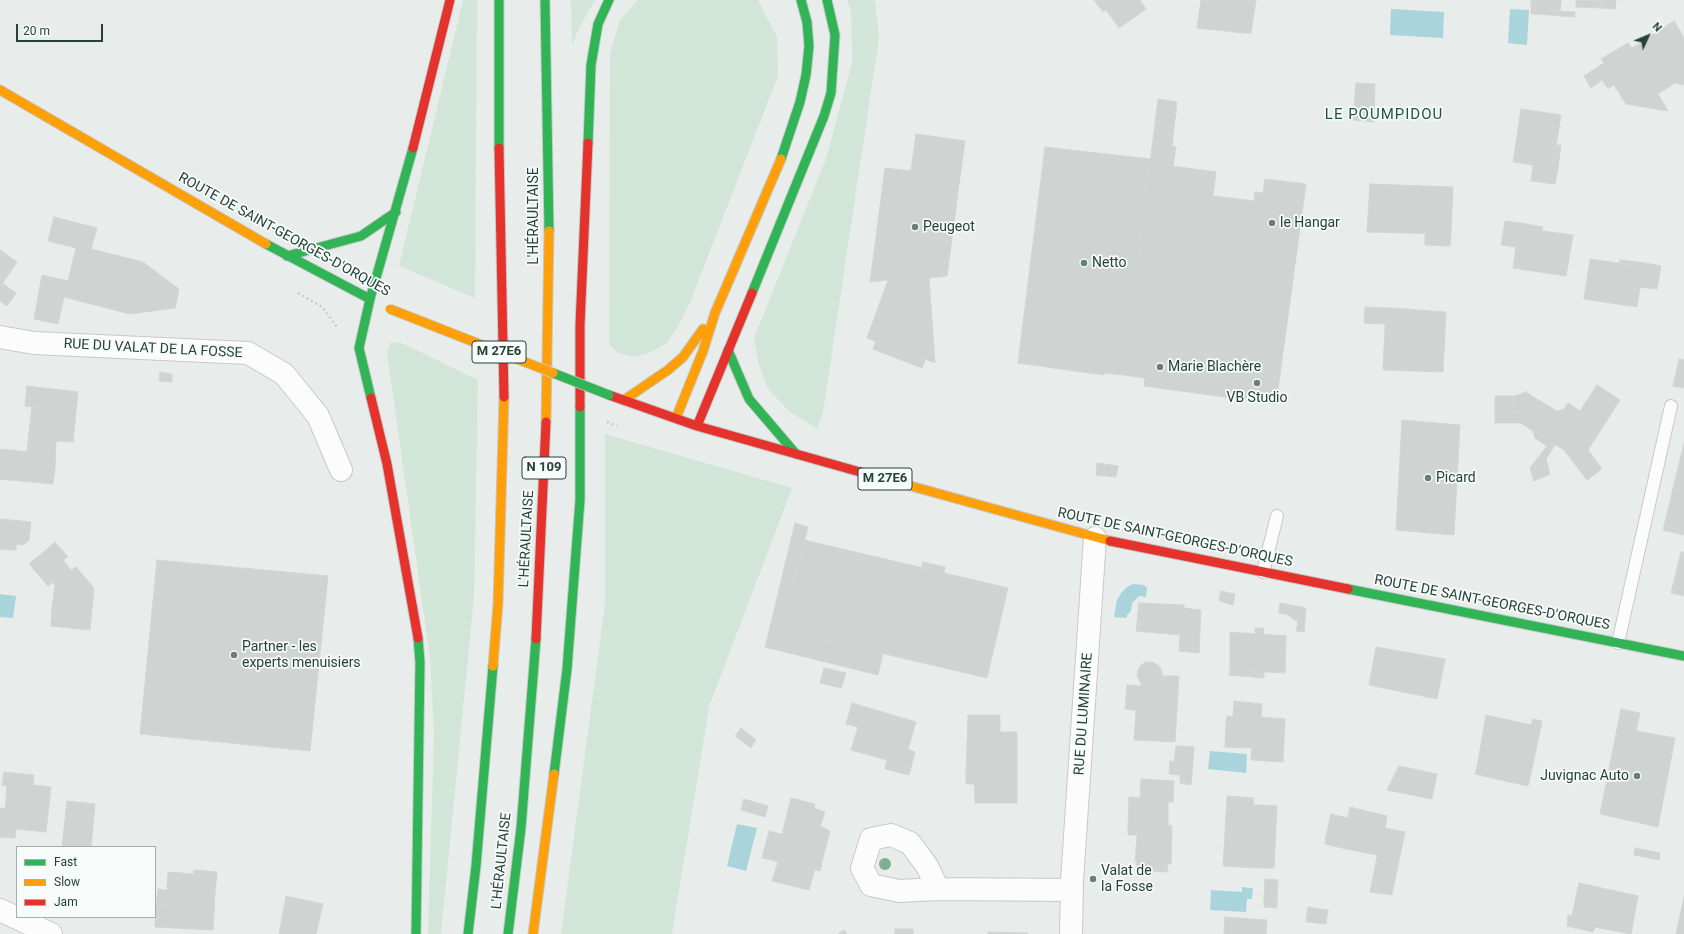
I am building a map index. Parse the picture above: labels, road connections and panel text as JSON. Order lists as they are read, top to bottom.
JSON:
{
  "streets": {
    "main road": [
      "L'HÉRAULTAISE",
      "ROUTE DE SAINT-GEORGES-D'ORQUES",
      "M 27E6",
      "N 109"
    ],
    "street": ["RUE DU VALAT DE LA FOSSE", "RUE DU LUMINAIRE"]
  },
  "crossings": [
    ["ROUTE DE SAINT-GEORGES-D'ORQUES", "RUE DU LUMINAIRE"]
  ],
  "districts": ["LE POUMPIDOU"],
  "places": [
    "le Hangar",
    "Peugeot",
    "Netto",
    "Marie Blachère",
    "VB Studio",
    "Picard",
    "Partner - les experts menuisiers",
    "Juvignac Auto",
    "Valat de la Fosse"
  ],
  "legend": ["Fast", "Slow", "Jam"],
  "scale_bar": "20 m",
  "north": "top right"
}
